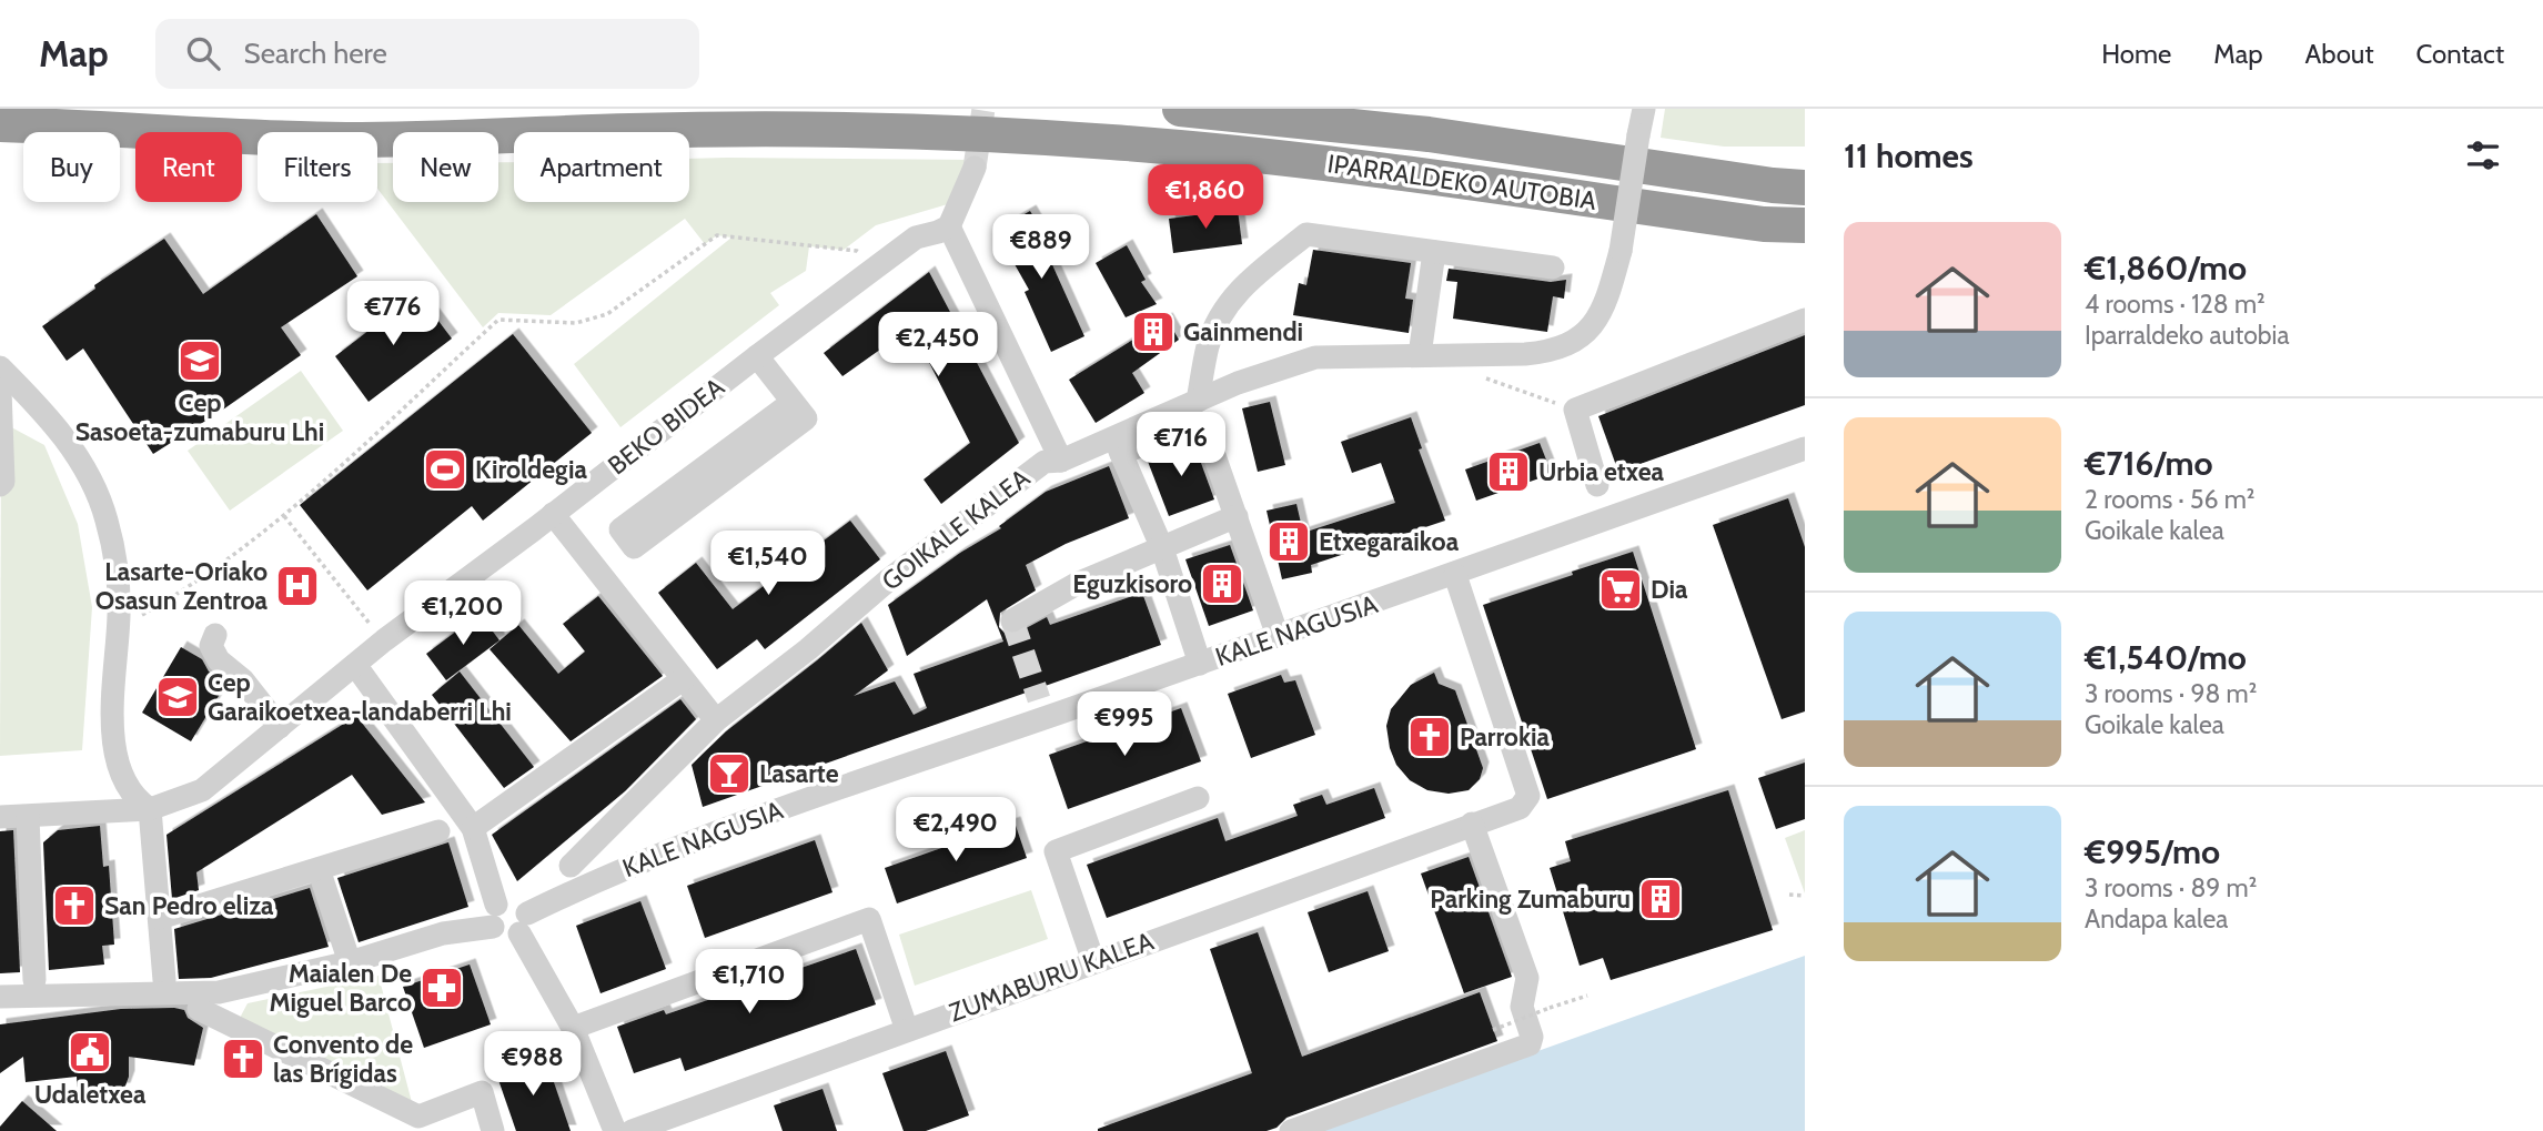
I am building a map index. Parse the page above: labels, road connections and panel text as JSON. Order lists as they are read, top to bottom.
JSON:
{
  "streets": {
    "highway": ["IPARRALDEKO AUTOBIA"],
    "street": [
      "BEKO BIDEA",
      "GOIKALE KALEA",
      "KALE NAGUSIA",
      "ZUMABURU KALEA"
    ]
  },
  "crossings": [
    ["KALE NAGUSIA", "ZUMABURU KALEA"]
  ],
  "places": {
    "building": [
      "Gainmendi",
      "Urbia etxea",
      "Etxegaraikoa",
      "Eguzkisoro",
      "Parking Zumaburu"
    ],
    "school or university": ["Cep Sasoeta-zumaburu Lhi", "Cep Garaikoetxea-landaberri Lhi"],
    "sports": ["Kiroldegia"],
    "hospital": ["Lasarte-Oriako Osasun Zentroa"],
    "supermarket": ["Dia"],
    "church": ["Parrokia", "San Pedro eliza", "Convento de las Brígidas"],
    "bar": ["Lasarte"],
    "pharmacy": ["Maialen De Miguel Barco"],
    "public building": ["Udaletxea"]
  },
  "page": {
    "header": "Map",
    "search": "Search here",
    "nav": [
      "Home",
      "Map",
      "About",
      "Contact"
    ],
    "heading": "11 homes",
    "chip": [
      "Buy",
      "Rent",
      "Filters",
      "New",
      "Apartment"
    ],
    "price": [
      "€1,860",
      "€889",
      "€776",
      "€2,450",
      "€716",
      "€1,540",
      "€1,200",
      "€995",
      "€2,490",
      "€1,710",
      "€988"
    ],
    "list": [
      {
        "name": "€1,860/mo",
        "note": "4 rooms · 128 m² · Iparraldeko autobia"
      },
      {
        "name": "€716/mo",
        "note": "2 rooms · 56 m² · Goikale kalea"
      },
      {
        "name": "€1,540/mo",
        "note": "3 rooms · 98 m² · Goikale kalea"
      },
      {
        "name": "€995/mo",
        "note": "3 rooms · 89 m² · Andapa kalea"
      }
    ]
  }
}
